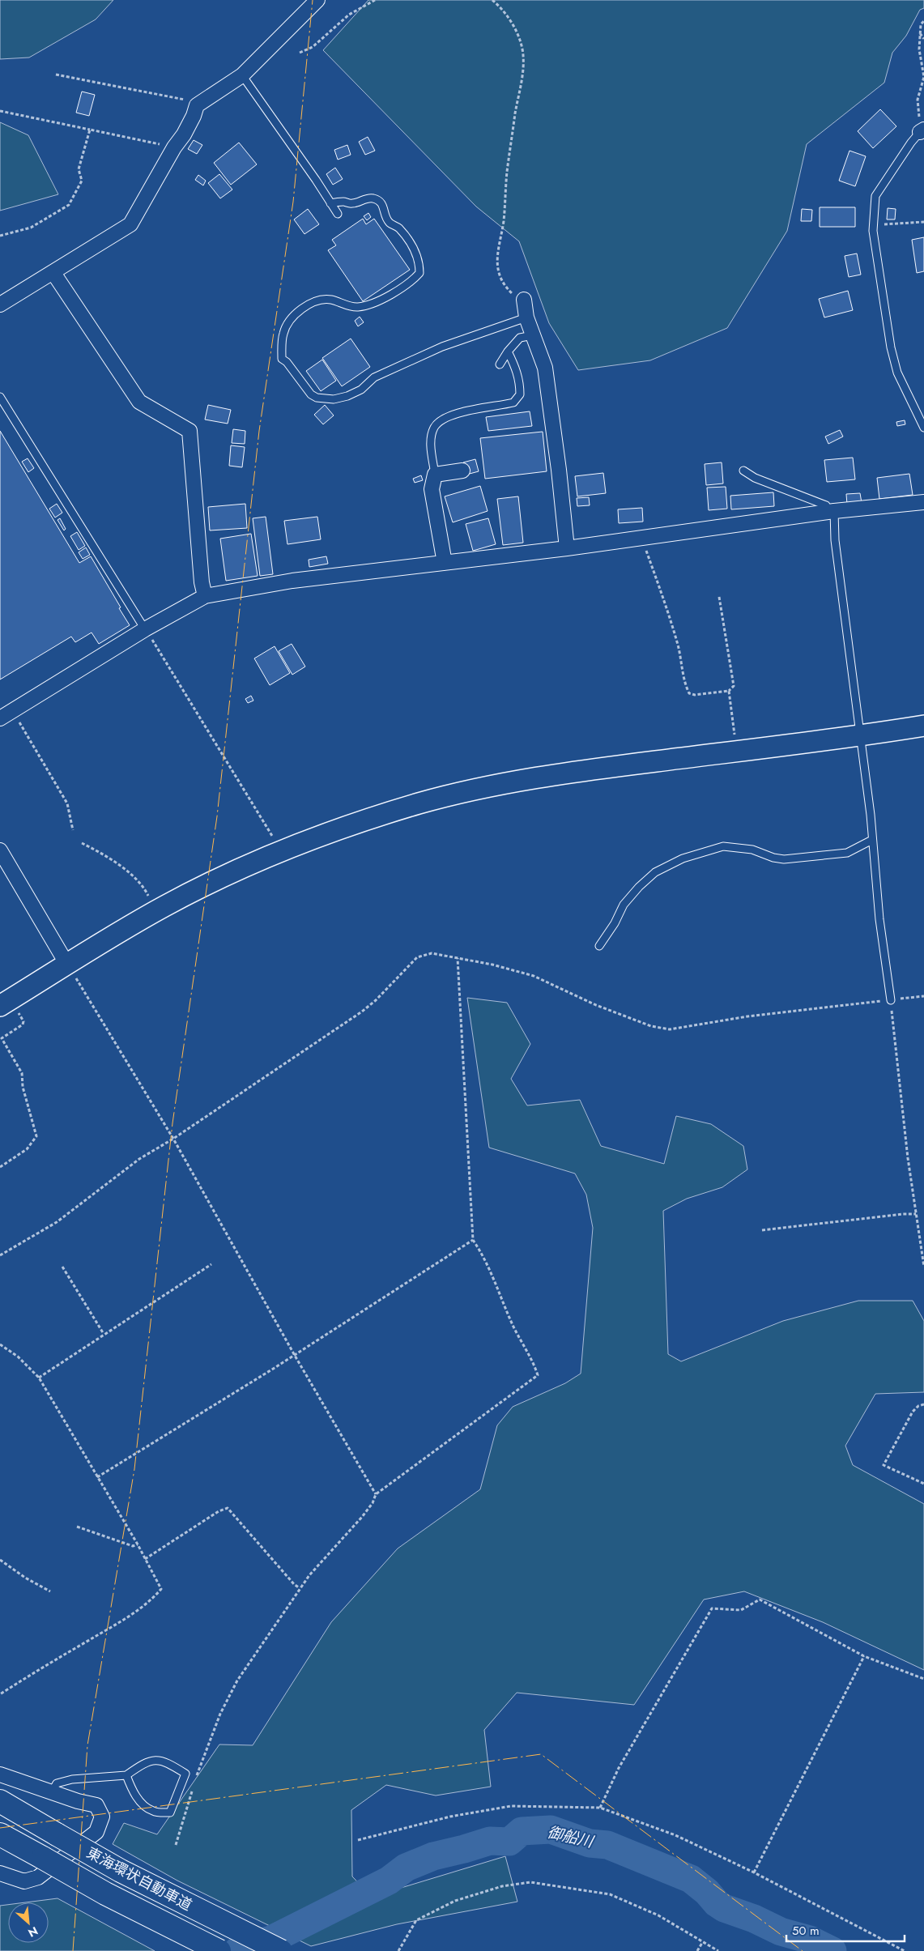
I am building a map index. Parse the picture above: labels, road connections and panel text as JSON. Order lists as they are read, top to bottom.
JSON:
{
  "streets": {
    "highway": ["東海環状自動車道"]
  },
  "water": ["御船川"],
  "scale_bar": "50 m",
  "north": "bottom right"
}
